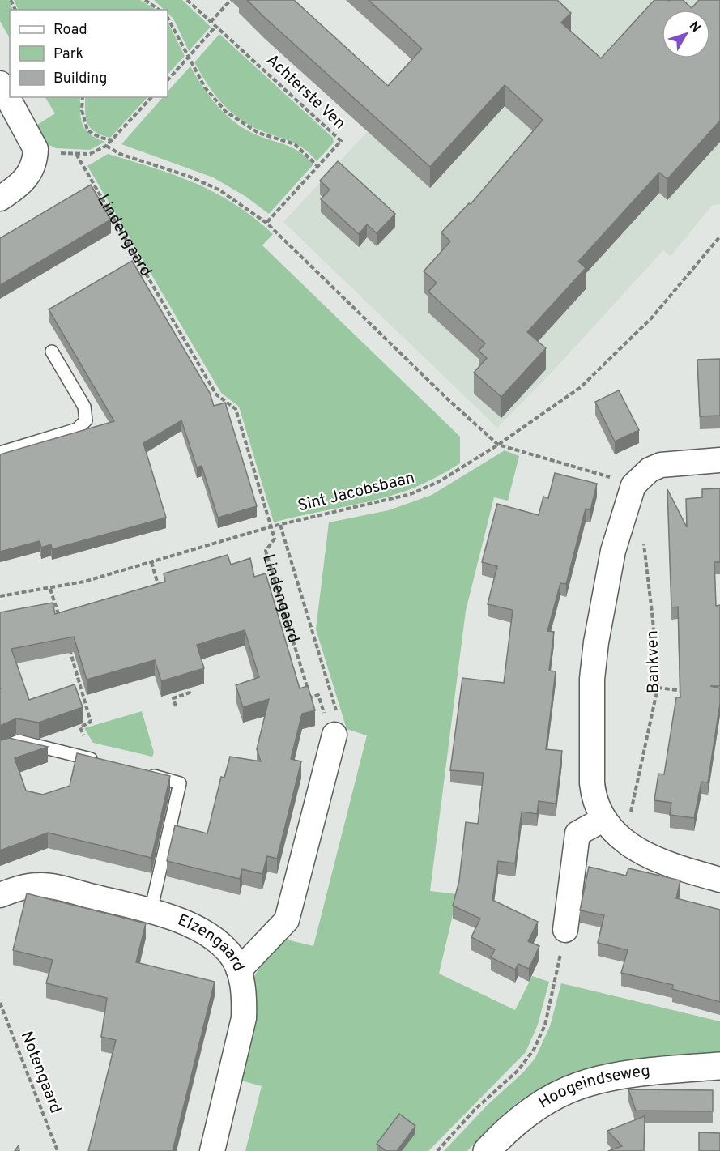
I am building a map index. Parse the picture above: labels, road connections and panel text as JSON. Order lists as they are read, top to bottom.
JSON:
{
  "streets": {
    "street": ["Elzengaard", "Hoogeindseweg"],
    "path": [
      "Achterste Ven",
      "Lindengaard",
      "Sint Jacobsbaan",
      "Bankven",
      "Notengaard"
    ]
  },
  "crossings": [
    ["Lindengaard", "Sint Jacobsbaan"]
  ],
  "legend": ["Road", "Park", "Building"],
  "north": "top right"
}
